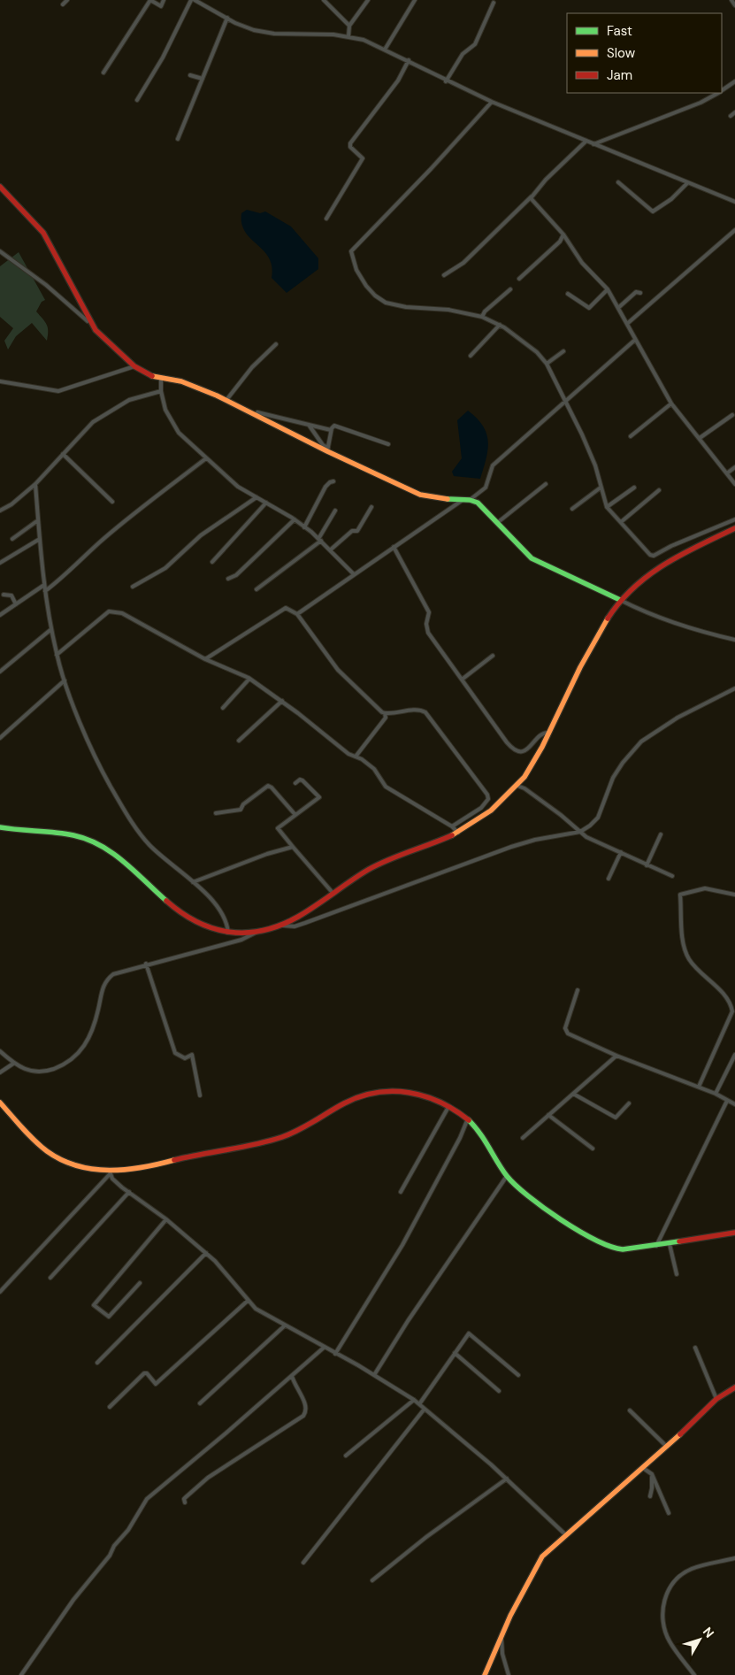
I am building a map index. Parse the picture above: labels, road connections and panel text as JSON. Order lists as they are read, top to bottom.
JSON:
{
  "legend": ["Fast", "Slow", "Jam"],
  "north": "top right"
}
